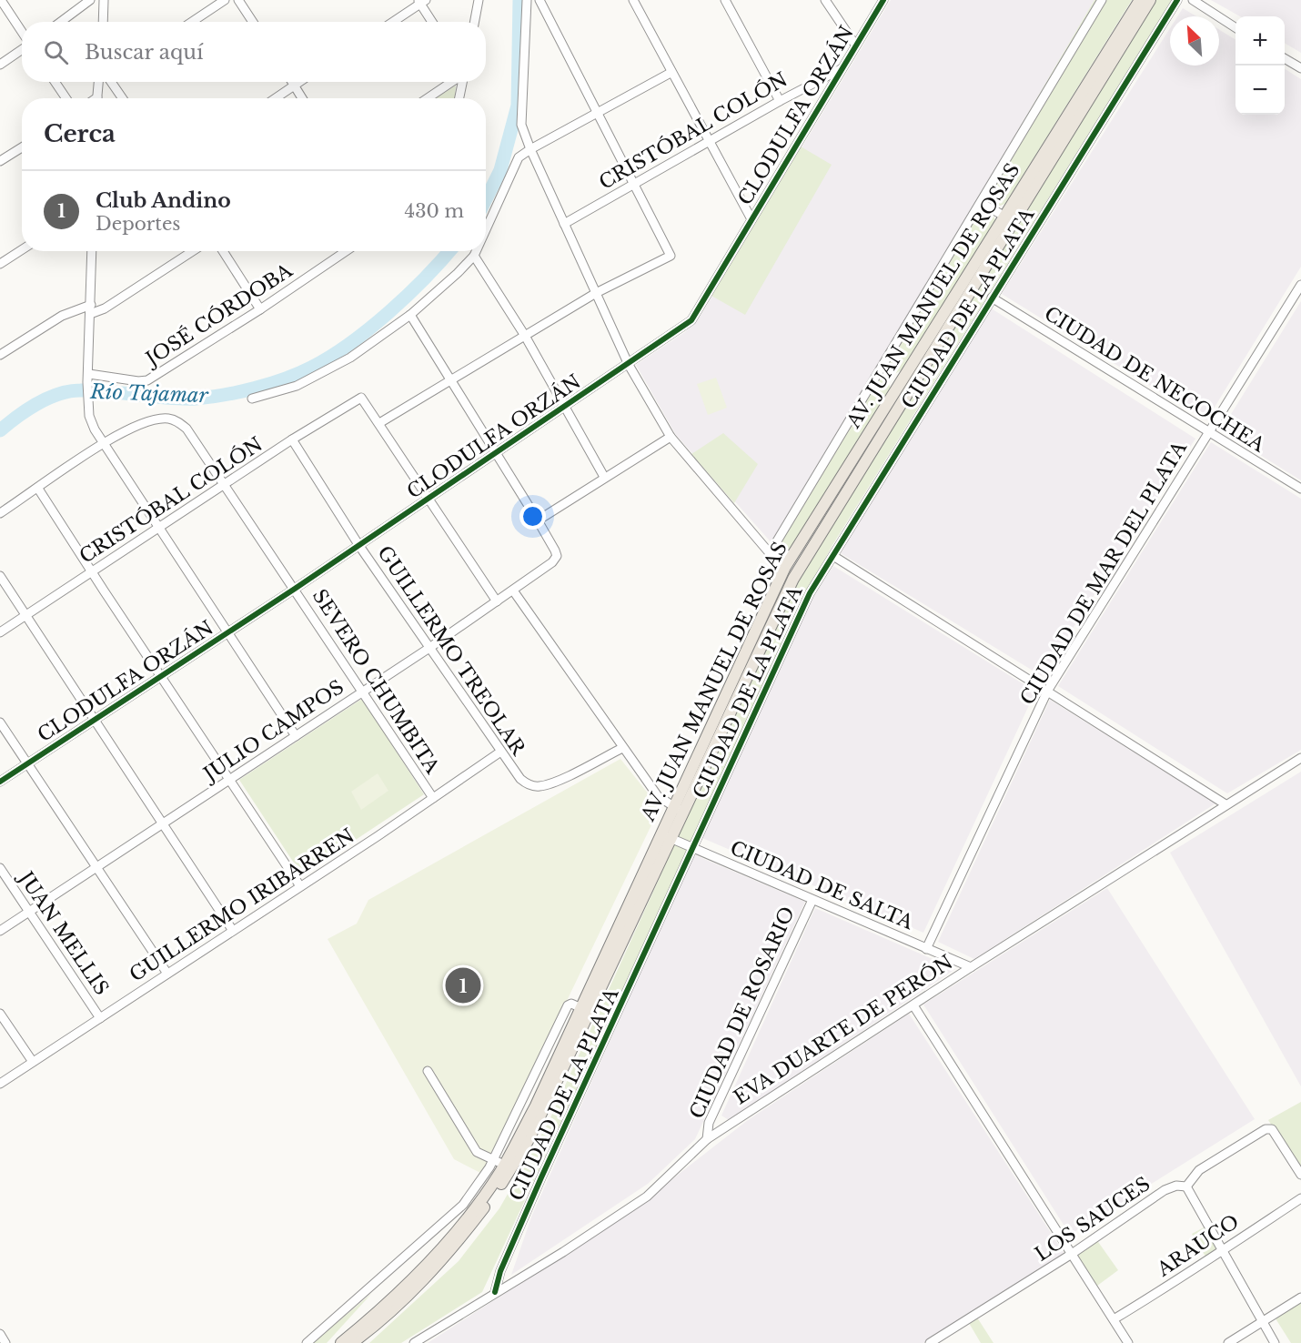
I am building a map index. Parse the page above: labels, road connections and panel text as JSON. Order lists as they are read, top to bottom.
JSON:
{
  "streets": {
    "main road": ["AV. JUAN MANUEL DE ROSAS"],
    "street": [
      "CLODULFA ORZÁN",
      "CRISTÓBAL COLÓN",
      "CIUDAD DE LA PLATA",
      "JOSÉ CÓRDOBA",
      "CIUDAD DE NECOCHEA",
      "CIUDAD DE MAR DEL PLATA",
      "GUILLERMO TREOLAR",
      "SEVERO CHUMBITA",
      "JULIO CAMPOS",
      "CIUDAD DE SALTA",
      "GUILLERMO IRIBARREN",
      "JUAN MELLIS",
      "CIUDAD DE ROSARIO",
      "EVA DUARTE DE PERÓN",
      "LOS SAUCES",
      "ARAUCO"
    ]
  },
  "crossings": [
    ["CLODULFA ORZÁN", "CRISTÓBAL COLÓN"],
    ["CLODULFA ORZÁN", "GUILLERMO TREOLAR"],
    ["CLODULFA ORZÁN", "SEVERO CHUMBITA"],
    ["CRISTÓBAL COLÓN", "GUILLERMO TREOLAR"],
    ["CRISTÓBAL COLÓN", "SEVERO CHUMBITA"],
    ["AV. JUAN MANUEL DE ROSAS", "CIUDAD DE SALTA"],
    ["CIUDAD DE LA PLATA", "CIUDAD DE NECOCHEA"],
    ["CIUDAD DE LA PLATA", "CIUDAD DE SALTA"],
    ["CIUDAD DE LA PLATA", "EVA DUARTE DE PERÓN"],
    ["CIUDAD DE NECOCHEA", "CIUDAD DE MAR DEL PLATA"],
    ["CIUDAD DE MAR DEL PLATA", "CIUDAD DE SALTA"],
    ["GUILLERMO TREOLAR", "JULIO CAMPOS"],
    ["GUILLERMO TREOLAR", "GUILLERMO IRIBARREN"],
    ["SEVERO CHUMBITA", "JULIO CAMPOS"],
    ["SEVERO CHUMBITA", "GUILLERMO IRIBARREN"],
    ["JULIO CAMPOS", "JUAN MELLIS"],
    ["CIUDAD DE SALTA", "CIUDAD DE ROSARIO"],
    ["CIUDAD DE SALTA", "EVA DUARTE DE PERÓN"],
    ["GUILLERMO IRIBARREN", "JUAN MELLIS"],
    ["CIUDAD DE ROSARIO", "EVA DUARTE DE PERÓN"]
  ],
  "water": ["Río Tajamar"],
  "north": "top left",
  "page": {
    "map_buttons": ["+", "−"],
    "search": "Buscar aquí",
    "heading": "Cerca",
    "list": [
      {
        "mark": "1",
        "name": "Club Andino",
        "note": "Deportes",
        "value": "430 m"
      }
    ],
    "pins": "1"
  }
}
